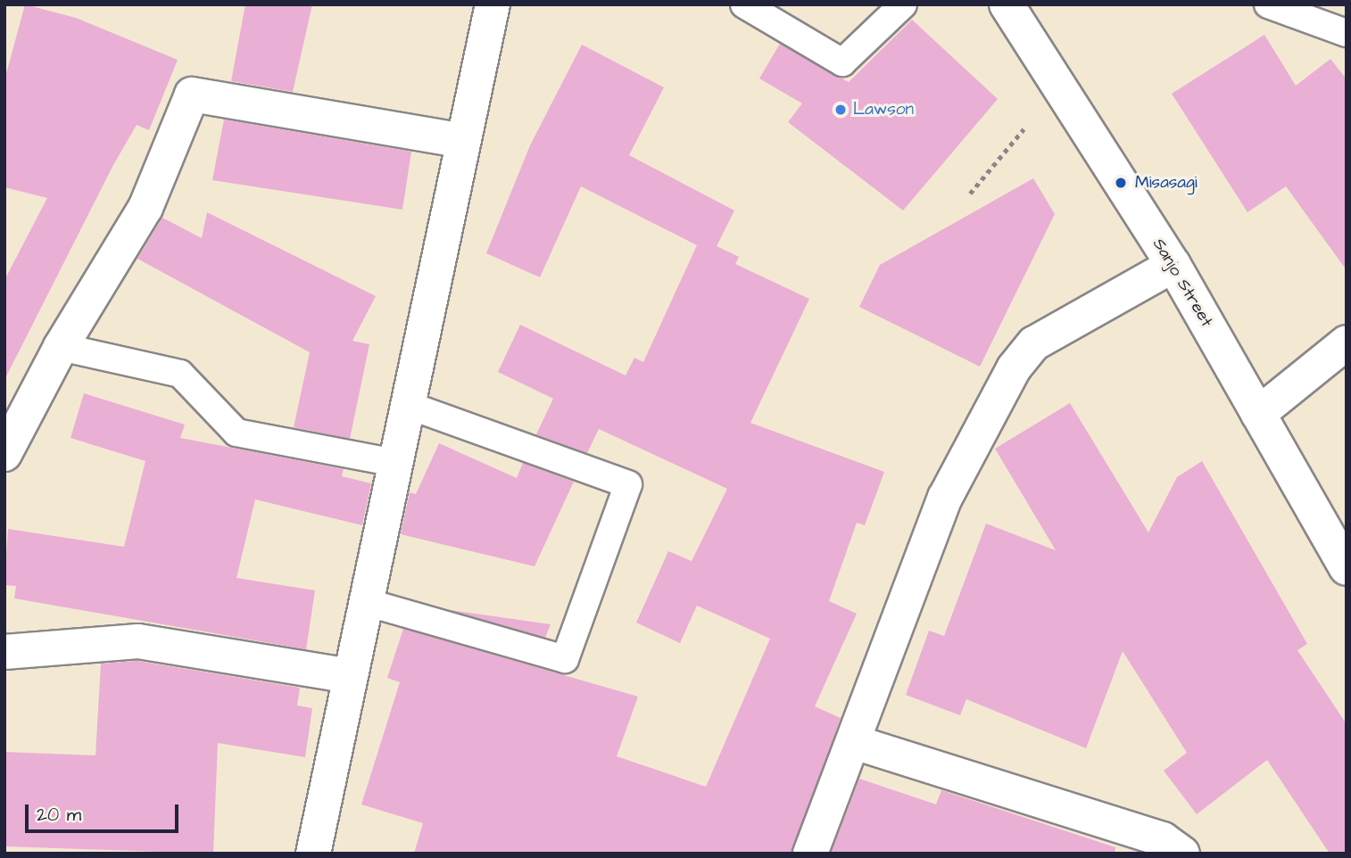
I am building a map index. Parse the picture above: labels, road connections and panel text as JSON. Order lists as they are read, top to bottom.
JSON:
{
  "streets": {
    "street": ["Sanjo Street"]
  },
  "places": ["Lawson", "Misasagi"],
  "scale_bar": "20 m"
}
